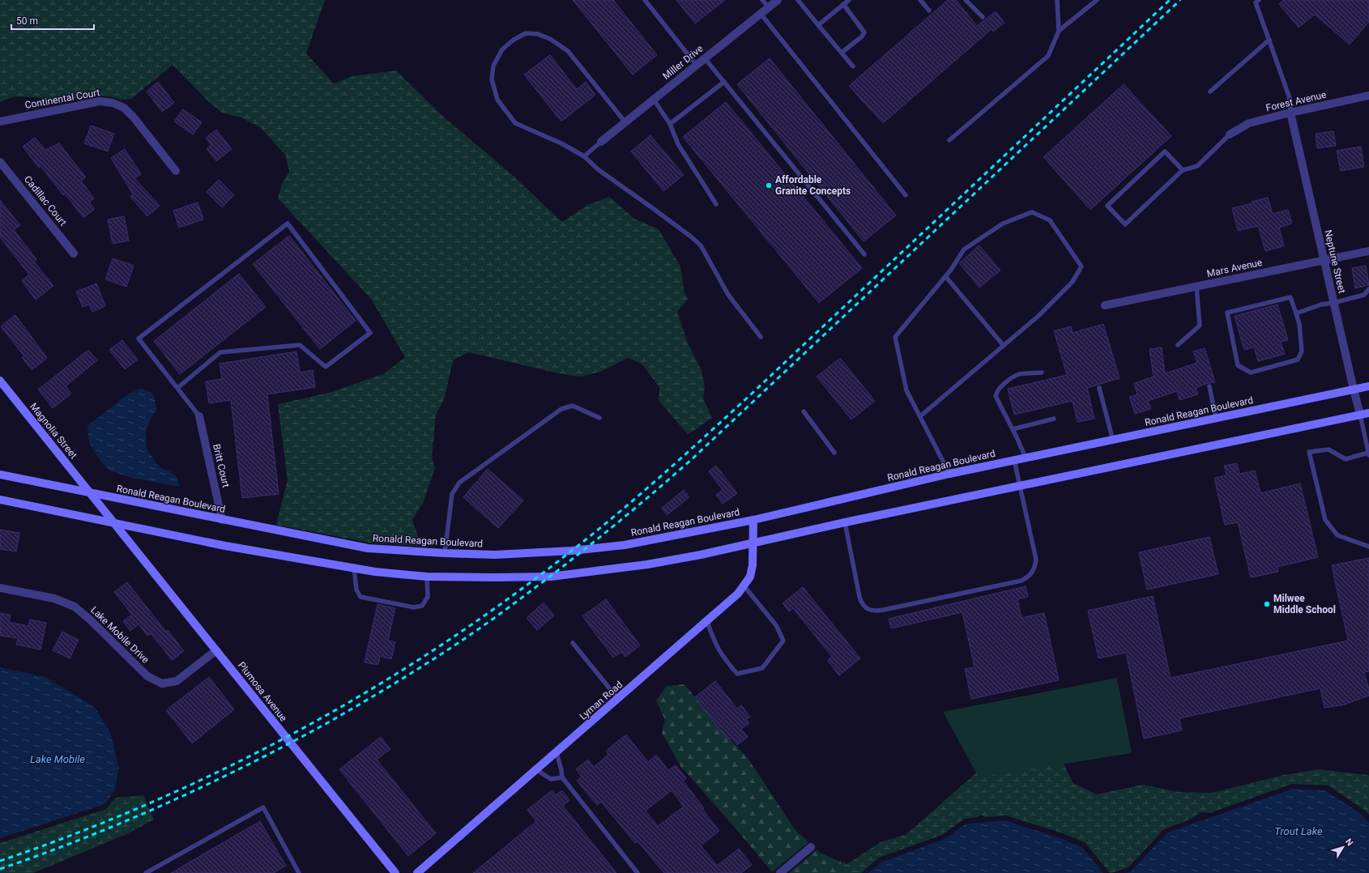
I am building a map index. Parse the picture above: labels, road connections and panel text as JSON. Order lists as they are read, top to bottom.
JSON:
{
  "streets": {
    "main road": [
      "Ronald Reagan Boulevard",
      "Magnolia Street",
      "Plumosa Avenue",
      "Lyman Road"
    ],
    "street": [
      "Miller Drive",
      "Continental Court",
      "Forest Avenue",
      "Cadillac Court",
      "Neptune Street",
      "Mars Avenue",
      "Britt Court",
      "Lake Mobile Drive"
    ]
  },
  "crossings": [
    ["Forest Avenue", "Neptune Street"],
    ["Neptune Street", "Mars Avenue"],
    ["Neptune Street", "Ronald Reagan Boulevard"],
    ["Ronald Reagan Boulevard", "Magnolia Street"],
    ["Ronald Reagan Boulevard", "Britt Court"],
    ["Ronald Reagan Boulevard", "Lyman Road"],
    ["Magnolia Street", "Plumosa Avenue"],
    ["Lake Mobile Drive", "Plumosa Avenue"]
  ],
  "water": ["Lake Mobile", "Trout Lake"],
  "places": ["Affordable Granite Concepts", "Milwee Middle School"],
  "scale_bar": "50 m",
  "north": "top right"
}
